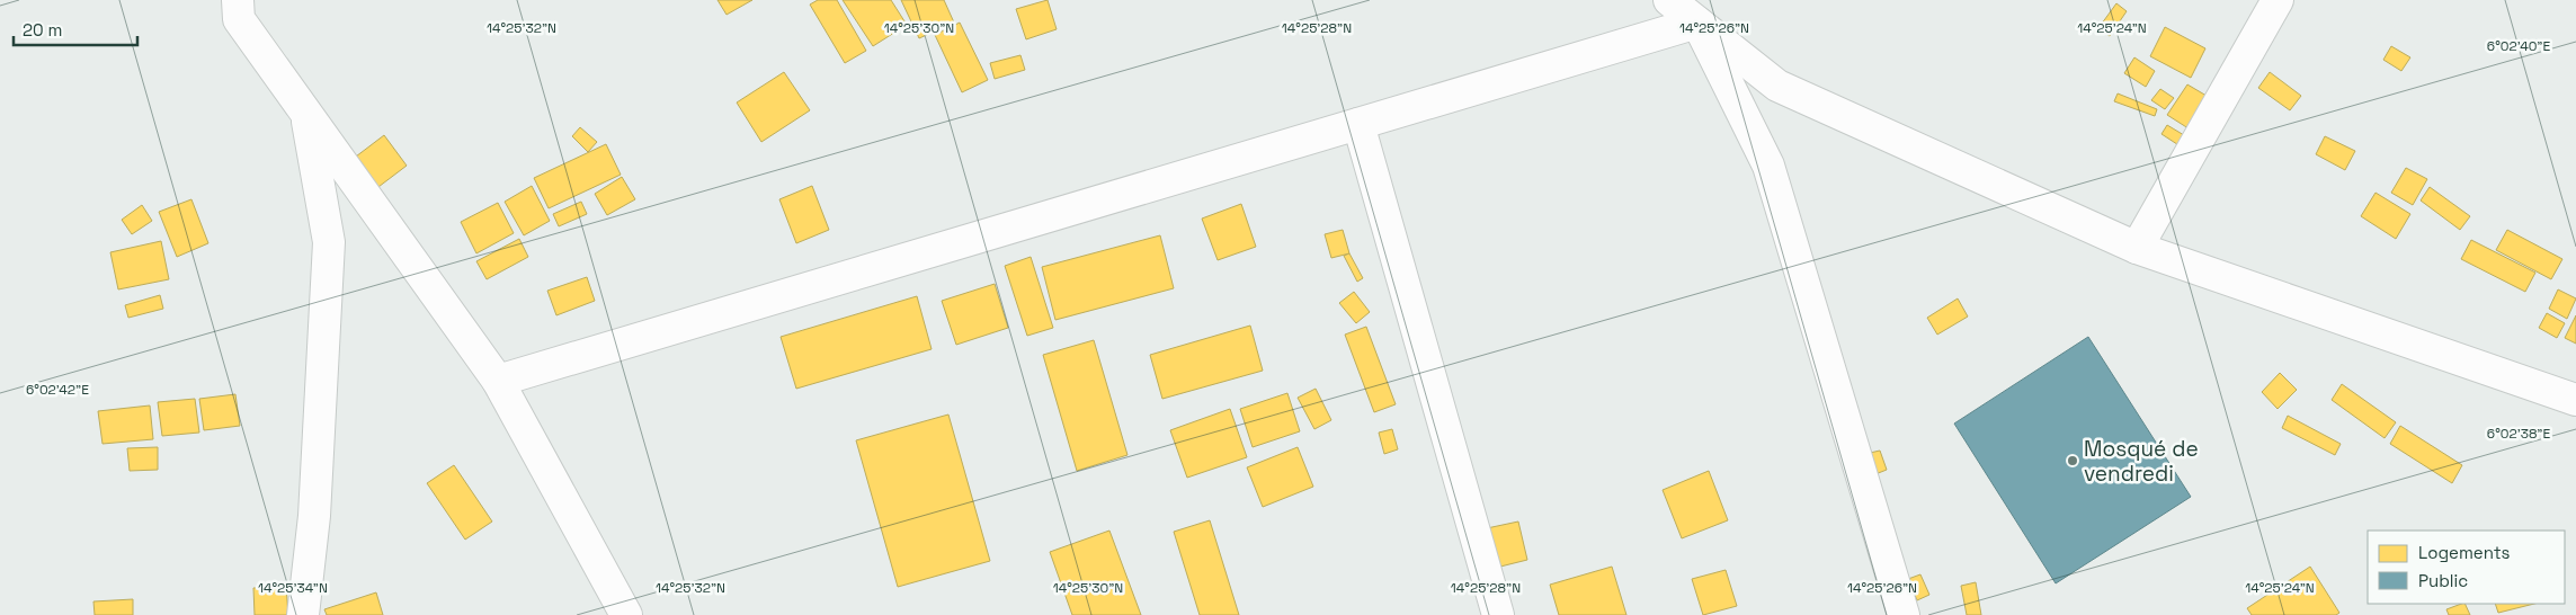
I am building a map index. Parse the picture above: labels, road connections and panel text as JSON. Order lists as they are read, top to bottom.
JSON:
{
  "places": ["Mosqué de vendredi"],
  "legend": ["Logements", "Public"],
  "scale_bar": "20 m",
  "coordinates": [
    "14°25'32\"N",
    "14°25'30\"N",
    "14°25'28\"N",
    "14°25'26\"N",
    "14°25'24\"N",
    "6°02'40\"E",
    "6°02'42\"E",
    "6°02'38\"E",
    "14°25'34\"N"
  ]
}
